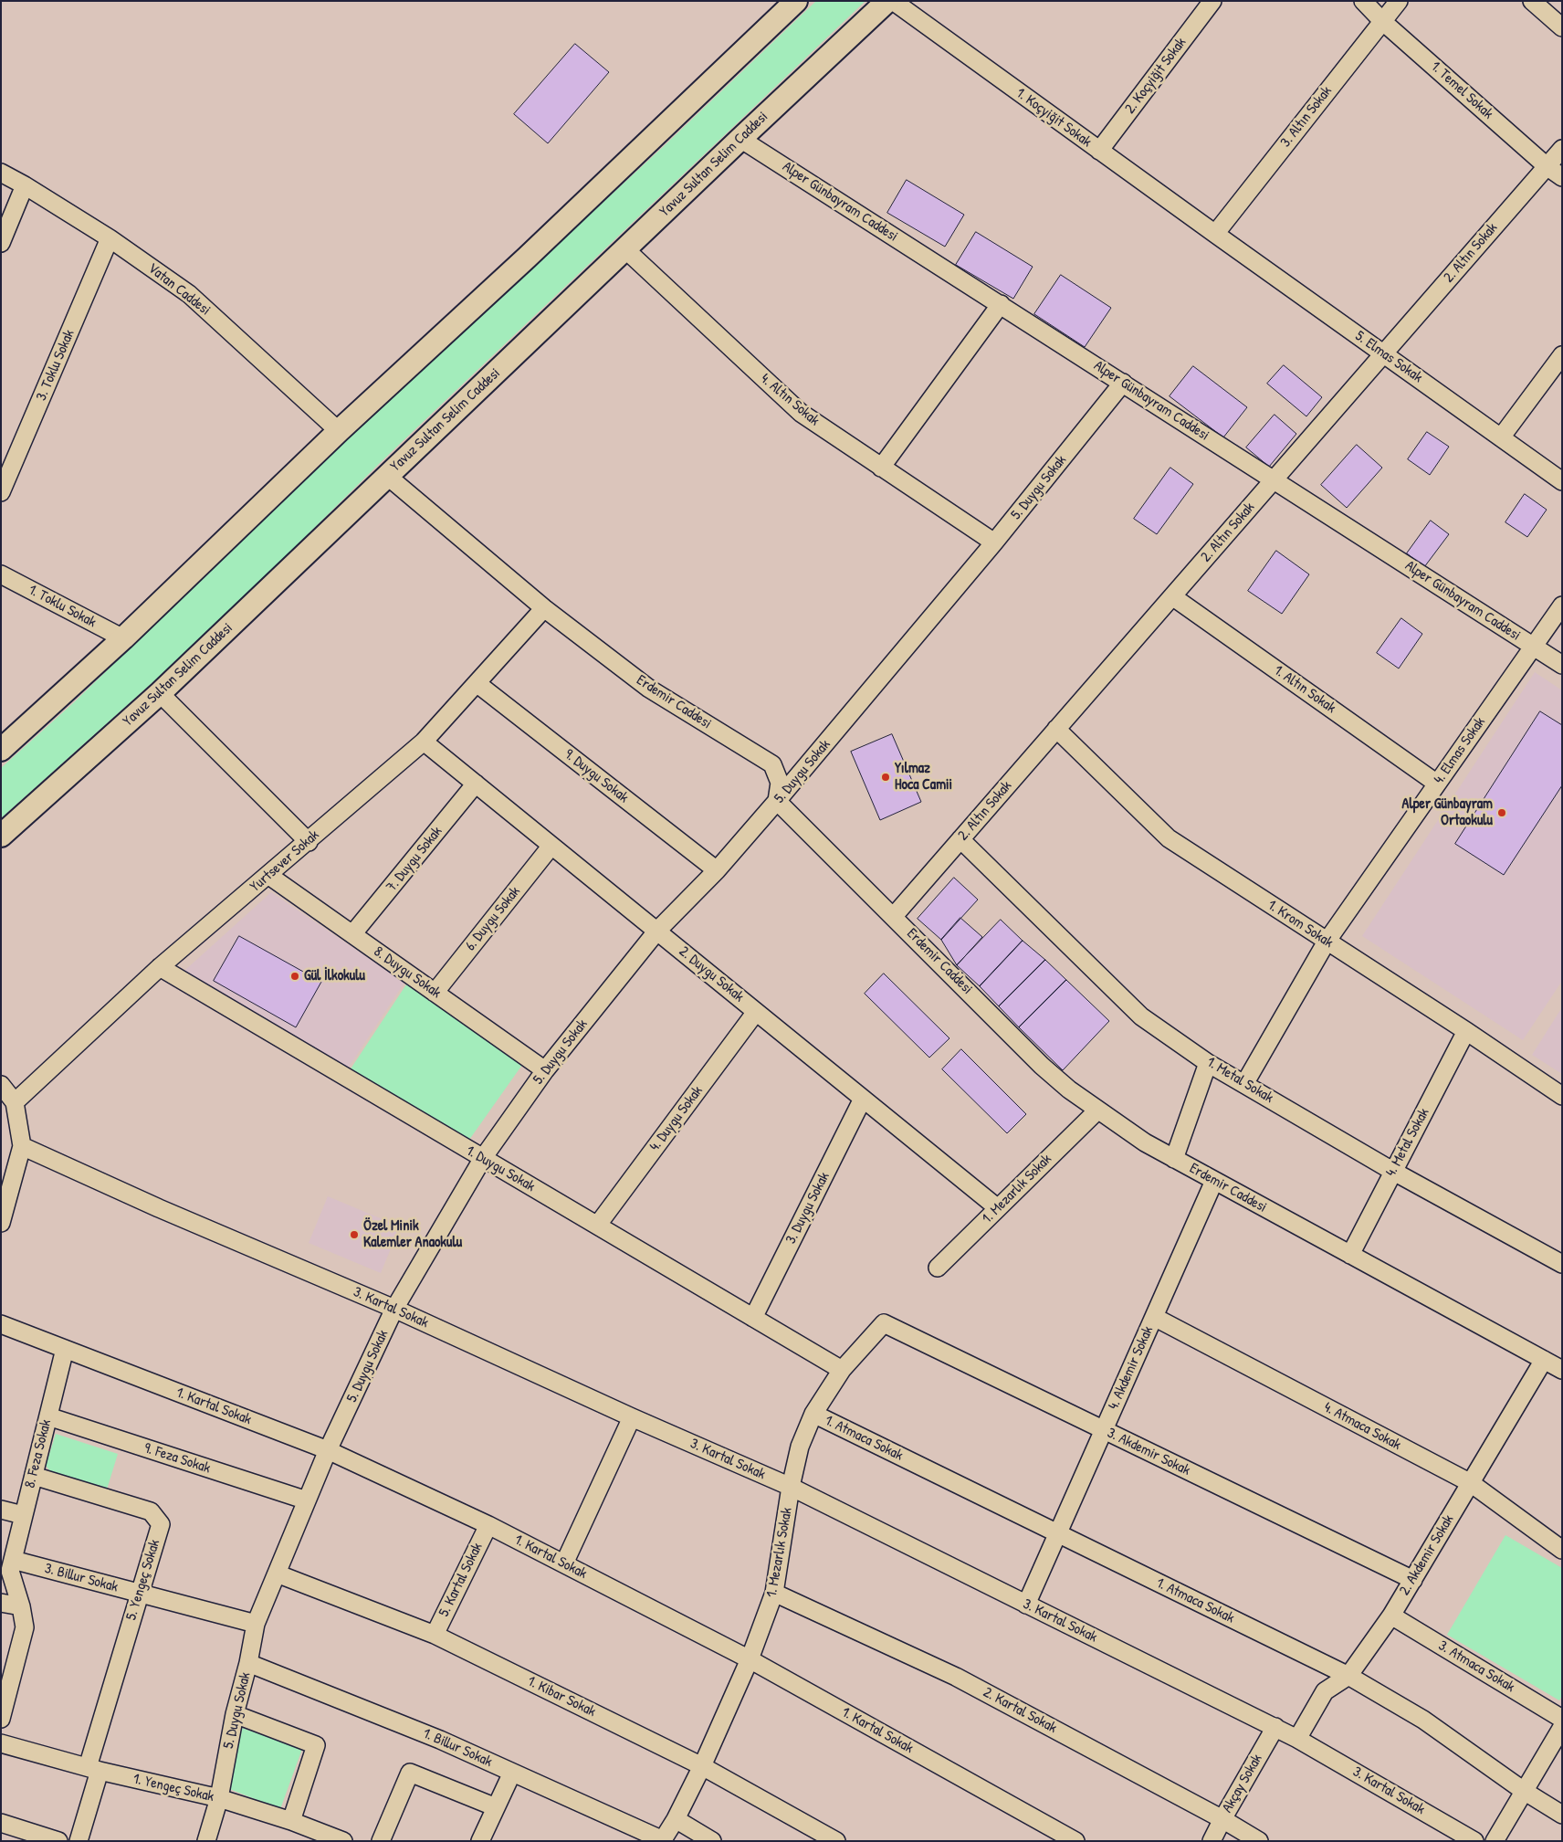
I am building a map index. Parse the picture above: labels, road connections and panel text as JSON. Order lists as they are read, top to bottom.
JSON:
{
  "streets": {
    "main road": ["Yavuz Sultan Selim Caddesi"],
    "street": [
      "2. Koçyiğit Sokak",
      "1. Temel Sokak",
      "3. Altın Sokak",
      "1. Koçyiğit Sokak",
      "Alper Günbayram Caddesi",
      "2. Altın Sokak",
      "Vatan Caddesi",
      "5. Elmas Sokak",
      "3. Toklu Sokak",
      "4. Altın Sokak",
      "5. Duygu Sokak",
      "1. Toklu Sokak",
      "1. Altın Sokak",
      "Erdemir Caddesi",
      "4. Elmas Sokak",
      "9. Duygu Sokak",
      "7. Duygu Sokak",
      "Yurtsever Sokak",
      "6. Duygu Sokak",
      "1. Krom Sokak",
      "8. Duygu Sokak",
      "2. Duygu Sokak",
      "1. Metal Sokak",
      "4. Duygu Sokak",
      "4. Metal Sokak",
      "1. Duygu Sokak",
      "1. Mezarlık Sokak",
      "3. Duygu Sokak",
      "3. Kartal Sokak",
      "4. Akdemir Sokak",
      "1. Kartal Sokak",
      "4. Atmaca Sokak",
      "1. Atmaca Sokak",
      "3. Akdemir Sokak",
      "8. Feza Sokak",
      "9. Feza Sokak",
      "2. Akdemir Sokak",
      "3. Billur Sokak",
      "5. Yengeç Sokak",
      "5. Kartal Sokak",
      "3. Atmaca Sokak",
      "1. Kibar Sokak",
      "2. Kartal Sokak",
      "1. Billur Sokak",
      "Akçay Sokak",
      "1. Yengeç Sokak"
    ]
  },
  "crossings": [
    ["2. Koçyiğit Sokak", "1. Koçyiğit Sokak"],
    ["1. Temel Sokak", "3. Altın Sokak"],
    ["1. Temel Sokak", "2. Altın Sokak"],
    ["3. Altın Sokak", "1. Koçyiğit Sokak"],
    ["3. Altın Sokak", "5. Elmas Sokak"],
    ["1. Koçyiğit Sokak", "5. Elmas Sokak"],
    ["Yavuz Sultan Selim Caddesi", "Alper Günbayram Caddesi"],
    ["Yavuz Sultan Selim Caddesi", "4. Altın Sokak"],
    ["Yavuz Sultan Selim Caddesi", "Erdemir Caddesi"],
    ["Alper Günbayram Caddesi", "2. Altın Sokak"],
    ["Alper Günbayram Caddesi", "5. Duygu Sokak"],
    ["Alper Günbayram Caddesi", "4. Elmas Sokak"],
    ["2. Altın Sokak", "5. Elmas Sokak"],
    ["2. Altın Sokak", "1. Altın Sokak"],
    ["2. Altın Sokak", "Erdemir Caddesi"],
    ["2. Altın Sokak", "1. Krom Sokak"],
    ["2. Altın Sokak", "1. Metal Sokak"],
    ["Vatan Caddesi", "3. Toklu Sokak"],
    ["4. Altın Sokak", "5. Duygu Sokak"],
    ["5. Duygu Sokak", "Erdemir Caddesi"],
    ["5. Duygu Sokak", "9. Duygu Sokak"],
    ["5. Duygu Sokak", "8. Duygu Sokak"],
    ["5. Duygu Sokak", "2. Duygu Sokak"],
    ["5. Duygu Sokak", "1. Duygu Sokak"],
    ["5. Duygu Sokak", "3. Kartal Sokak"],
    ["5. Duygu Sokak", "1. Kartal Sokak"],
    ["5. Duygu Sokak", "9. Feza Sokak"],
    ["5. Duygu Sokak", "3. Billur Sokak"],
    ["5. Duygu Sokak", "1. Kibar Sokak"],
    ["5. Duygu Sokak", "1. Billur Sokak"],
    ["5. Duygu Sokak", "1. Yengeç Sokak"],
    ["1. Altın Sokak", "4. Elmas Sokak"],
    ["Erdemir Caddesi", "Yurtsever Sokak"],
    ["Erdemir Caddesi", "4. Metal Sokak"],
    ["Erdemir Caddesi", "1. Mezarlık Sokak"],
    ["Erdemir Caddesi", "4. Akdemir Sokak"],
    ["Erdemir Caddesi", "2. Akdemir Sokak"],
    ["4. Elmas Sokak", "1. Krom Sokak"],
    ["4. Elmas Sokak", "1. Metal Sokak"],
    ["9. Duygu Sokak", "Yurtsever Sokak"],
    ["7. Duygu Sokak", "8. Duygu Sokak"],
    ["7. Duygu Sokak", "2. Duygu Sokak"],
    ["Yurtsever Sokak", "8. Duygu Sokak"],
    ["Yurtsever Sokak", "2. Duygu Sokak"],
    ["Yurtsever Sokak", "1. Duygu Sokak"],
    ["6. Duygu Sokak", "8. Duygu Sokak"],
    ["6. Duygu Sokak", "2. Duygu Sokak"],
    ["1. Krom Sokak", "4. Metal Sokak"],
    ["2. Duygu Sokak", "4. Duygu Sokak"],
    ["2. Duygu Sokak", "1. Mezarlık Sokak"],
    ["2. Duygu Sokak", "3. Duygu Sokak"],
    ["1. Metal Sokak", "4. Metal Sokak"],
    ["4. Duygu Sokak", "1. Duygu Sokak"],
    ["1. Duygu Sokak", "1. Mezarlık Sokak"],
    ["1. Duygu Sokak", "3. Duygu Sokak"],
    ["1. Mezarlık Sokak", "3. Kartal Sokak"],
    ["1. Mezarlık Sokak", "1. Kartal Sokak"],
    ["1. Mezarlık Sokak", "1. Atmaca Sokak"],
    ["1. Mezarlık Sokak", "3. Akdemir Sokak"],
    ["1. Mezarlık Sokak", "1. Kibar Sokak"],
    ["1. Mezarlık Sokak", "2. Kartal Sokak"],
    ["1. Mezarlık Sokak", "1. Billur Sokak"],
    ["3. Kartal Sokak", "4. Akdemir Sokak"],
    ["3. Kartal Sokak", "2. Akdemir Sokak"],
    ["3. Kartal Sokak", "Akçay Sokak"],
    ["4. Akdemir Sokak", "4. Atmaca Sokak"],
    ["4. Akdemir Sokak", "1. Atmaca Sokak"],
    ["4. Akdemir Sokak", "3. Akdemir Sokak"],
    ["1. Kartal Sokak", "8. Feza Sokak"],
    ["1. Kartal Sokak", "5. Kartal Sokak"],
    ["4. Atmaca Sokak", "2. Akdemir Sokak"],
    ["1. Atmaca Sokak", "2. Akdemir Sokak"],
    ["3. Akdemir Sokak", "2. Akdemir Sokak"],
    ["8. Feza Sokak", "9. Feza Sokak"],
    ["8. Feza Sokak", "3. Billur Sokak"],
    ["8. Feza Sokak", "5. Yengeç Sokak"],
    ["2. Akdemir Sokak", "3. Atmaca Sokak"],
    ["3. Billur Sokak", "5. Yengeç Sokak"],
    ["5. Yengeç Sokak", "1. Yengeç Sokak"],
    ["5. Kartal Sokak", "1. Kibar Sokak"],
    ["2. Kartal Sokak", "Akçay Sokak"]
  ],
  "places": [
    "Yılmaz Hoca Camii",
    "Alper Günbayram Ortaokulu",
    "Gül İlkokulu",
    "Özel Minik Kalemler Anaokulu"
  ]
}
